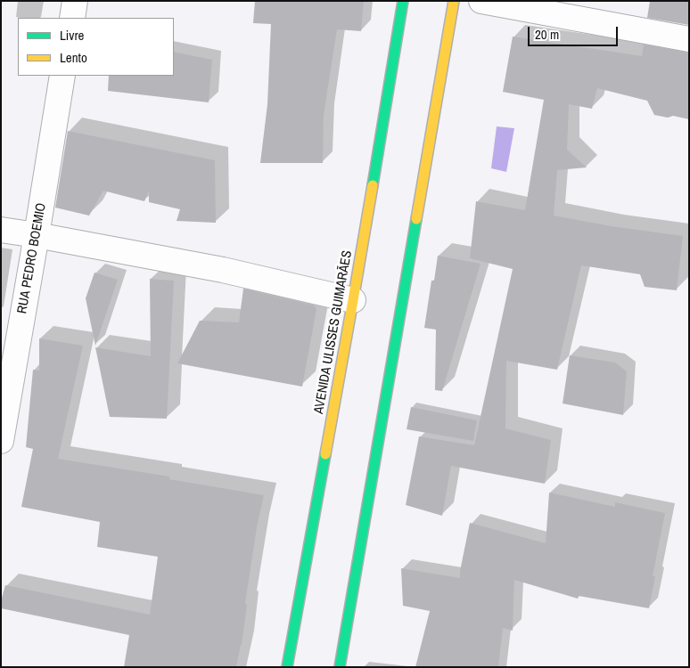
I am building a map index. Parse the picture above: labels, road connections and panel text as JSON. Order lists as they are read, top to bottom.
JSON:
{
  "streets": {
    "main road": ["AVENIDA ULISSES GUIMARÃES"],
    "street": ["RUA PEDRO BOEMIO"]
  },
  "legend": ["Livre", "Lento"],
  "scale_bar": "20 m"
}
